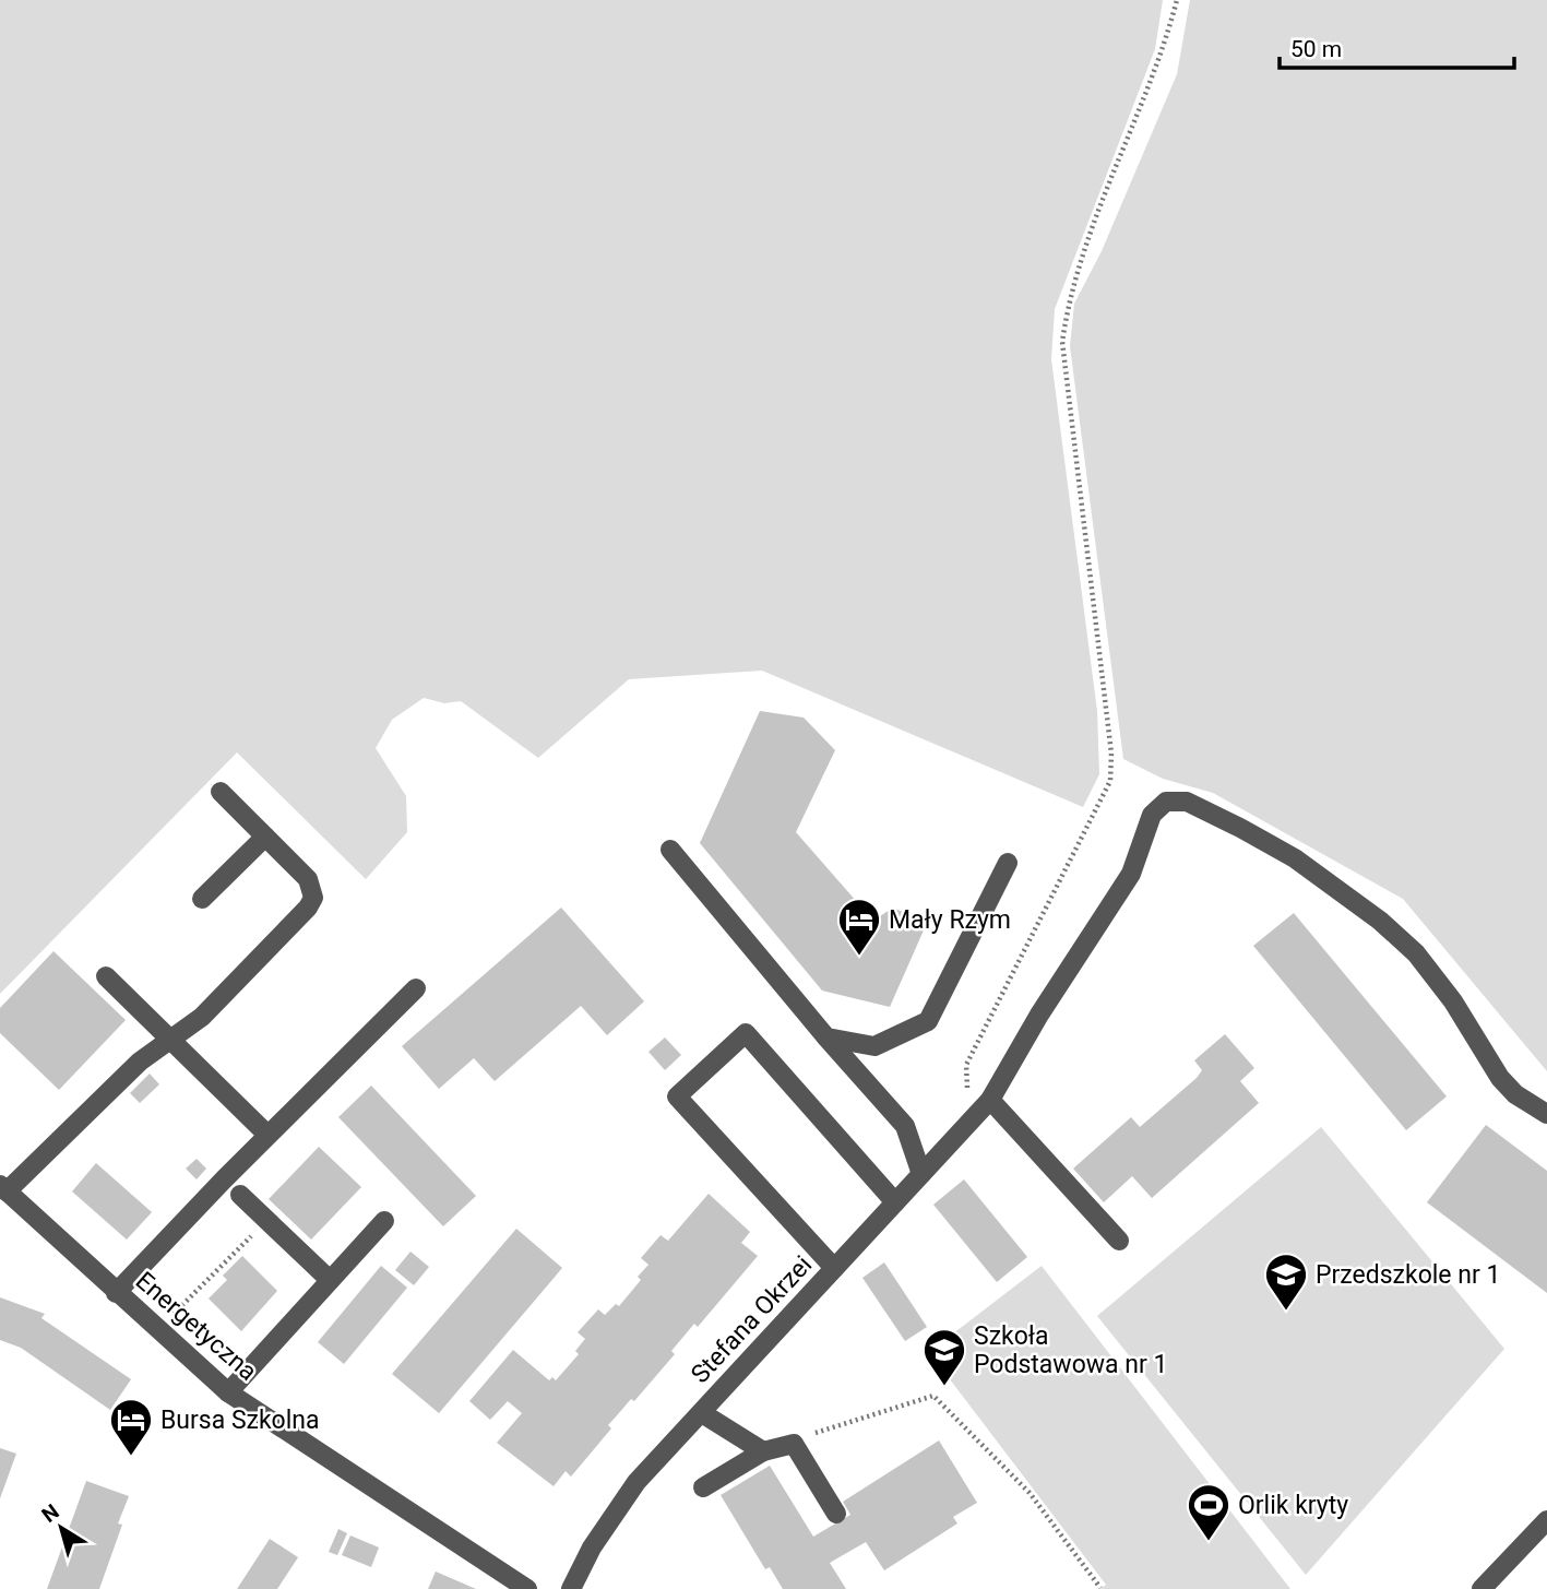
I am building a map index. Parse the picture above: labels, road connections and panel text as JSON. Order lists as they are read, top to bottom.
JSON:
{
  "streets": {
    "street": ["Stefana Okrzei", "Energetyczna"]
  },
  "places": {
    "hotel": ["Mały Rzym", "Bursa Szkolna"],
    "school or university": ["Przedszkole nr 1", "Szkoła Podstawowa nr 1"],
    "sports": ["Orlik kryty"]
  },
  "scale_bar": "50 m",
  "north": "top left"
}
